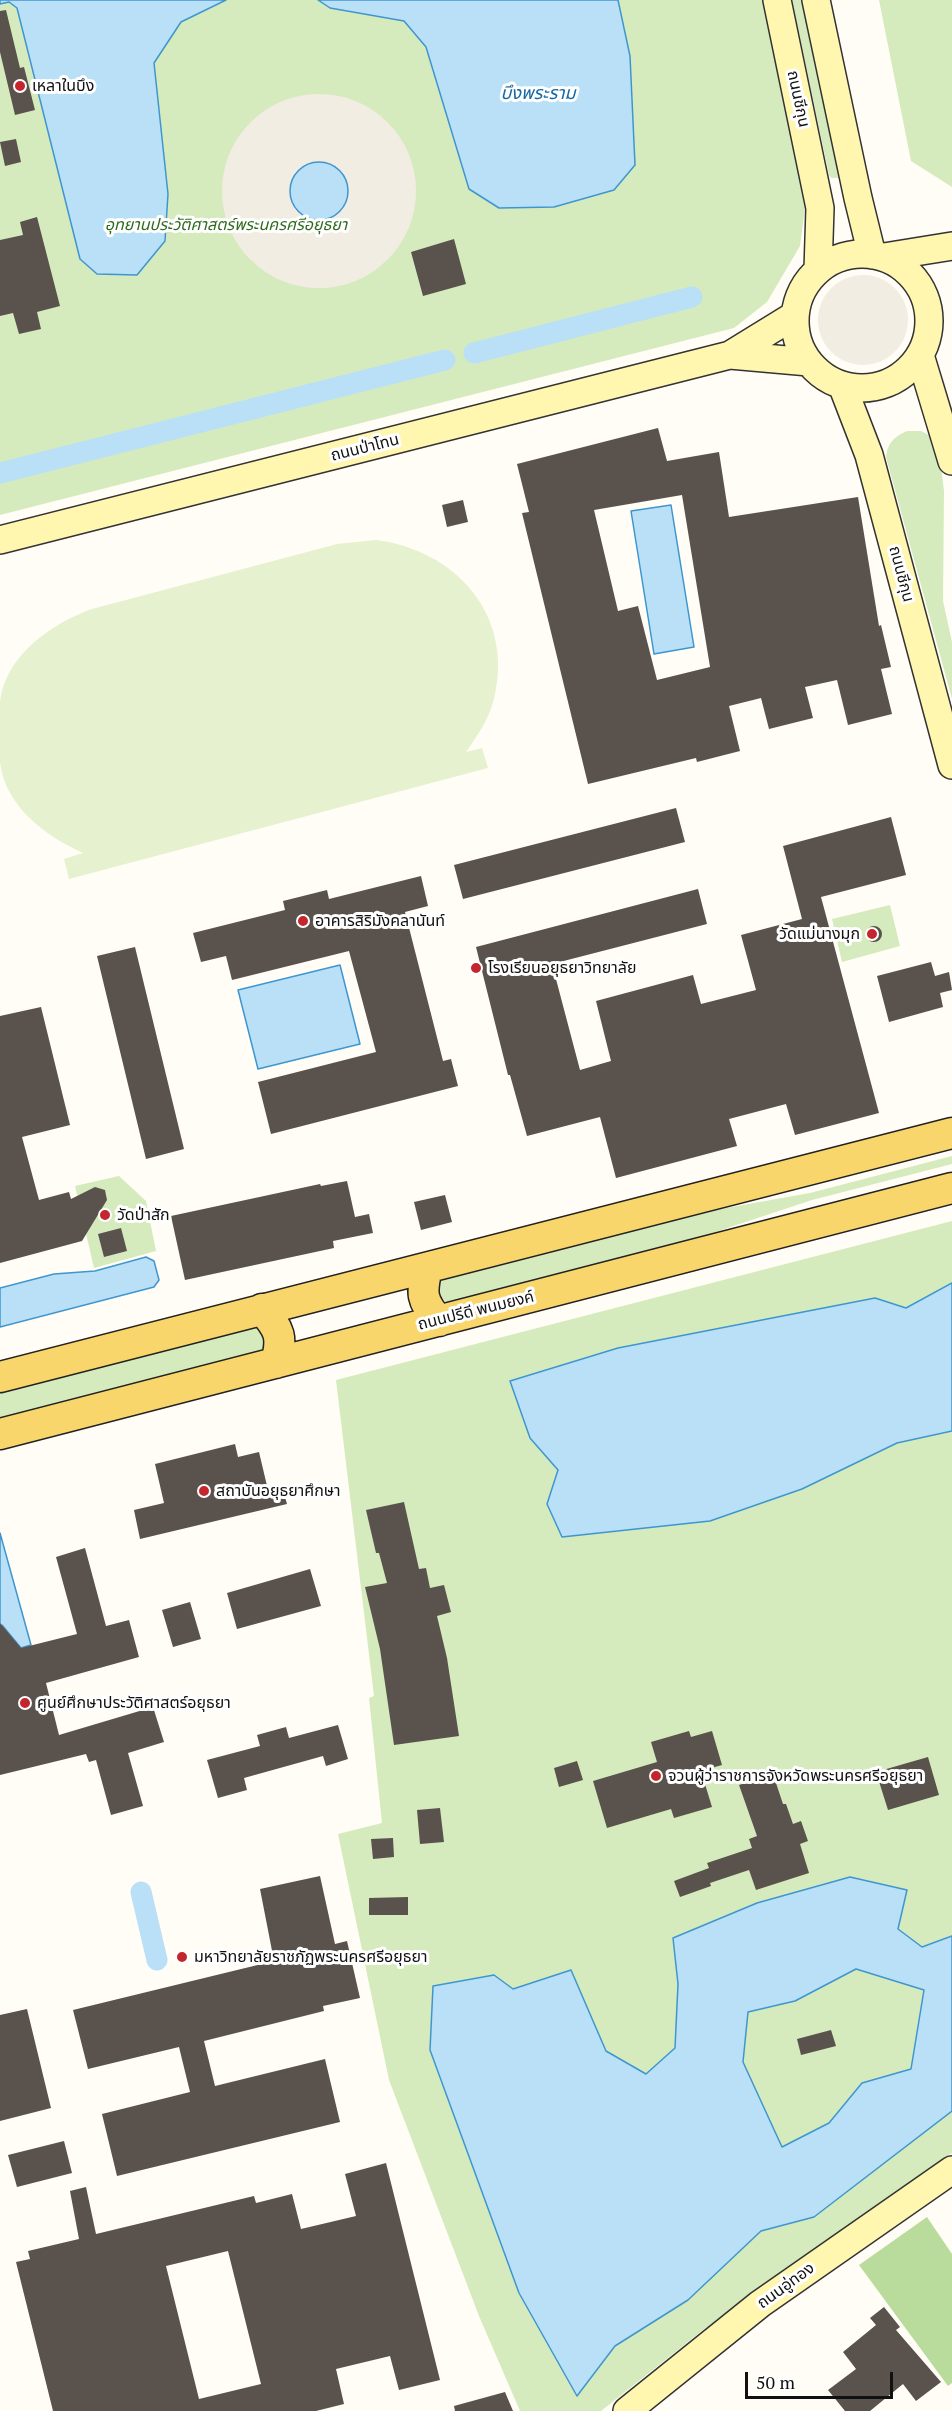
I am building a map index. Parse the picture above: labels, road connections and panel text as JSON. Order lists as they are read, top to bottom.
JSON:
{
  "streets": {
    "main road": [
      "ถนนชีกุน",
      "ถนนป่าโทน",
      "ถนนปรีดี พนมยงค์",
      "ถนนอู่ทอง"
    ]
  },
  "crossings": [
    ["ถนนชีกุน", "ถนนป่าโทน"]
  ],
  "water": ["บึงพระราม"],
  "parks": ["อุทยานประวัติศาสตร์พระนครศรีอยุธยา"],
  "places": [
    "เหลาในบึง",
    "อาคารสิริมังคลานันท์",
    "วัดแม่นางมุก",
    "โรงเรียนอยุธยาวิทยาลัย",
    "วัดป่าสัก",
    "สถาบันอยุธยาศึกษา",
    "ศูนย์ศึกษาประวัติศาสตร์อยุธยา",
    "จวนผู้ว่าราชการจังหวัดพระนครศรีอยุธยา",
    "มหาวิทยาลัยราชภัฏพระนครศรีอยุธยา"
  ],
  "scale_bar": "50 m"
}
